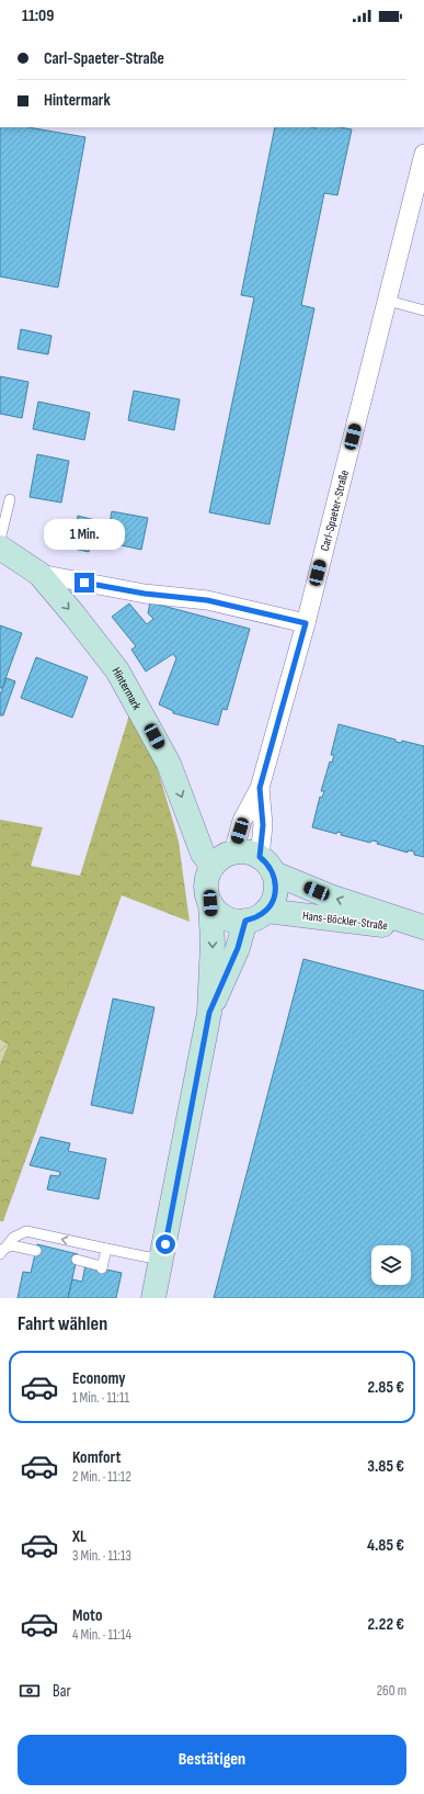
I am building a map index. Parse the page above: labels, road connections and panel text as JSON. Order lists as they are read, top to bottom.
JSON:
{
  "streets": {
    "main road": ["Carl-Spaeter-Straße", "Hintermark", "Hans-Böckler-Straße"]
  },
  "crossings": [
    ["Carl-Spaeter-Straße", "Hintermark"],
    ["Carl-Spaeter-Straße", "Hans-Böckler-Straße"],
    ["Hintermark", "Hans-Böckler-Straße"]
  ],
  "one_way": ["Hintermark"],
  "page": {
    "status": "11:09",
    "banner": ["Carl-Spaeter-Straße", "Hintermark"],
    "bubble": "1 Min.",
    "heading": "Fahrt wählen",
    "list": [
      {
        "name": "Economy",
        "note": "1 Min. · 11:11",
        "value": "2.85 €"
      },
      {
        "name": "Komfort",
        "note": "2 Min. · 11:12",
        "value": "3.85 €"
      },
      {
        "name": "XL",
        "note": "3 Min. · 11:13",
        "value": "4.85 €"
      },
      {
        "name": "Moto",
        "note": "4 Min. · 11:14",
        "value": "2.22 €"
      }
    ],
    "pay": ["Bar", "260 m"],
    "buttons": "Bestätigen"
  }
}
